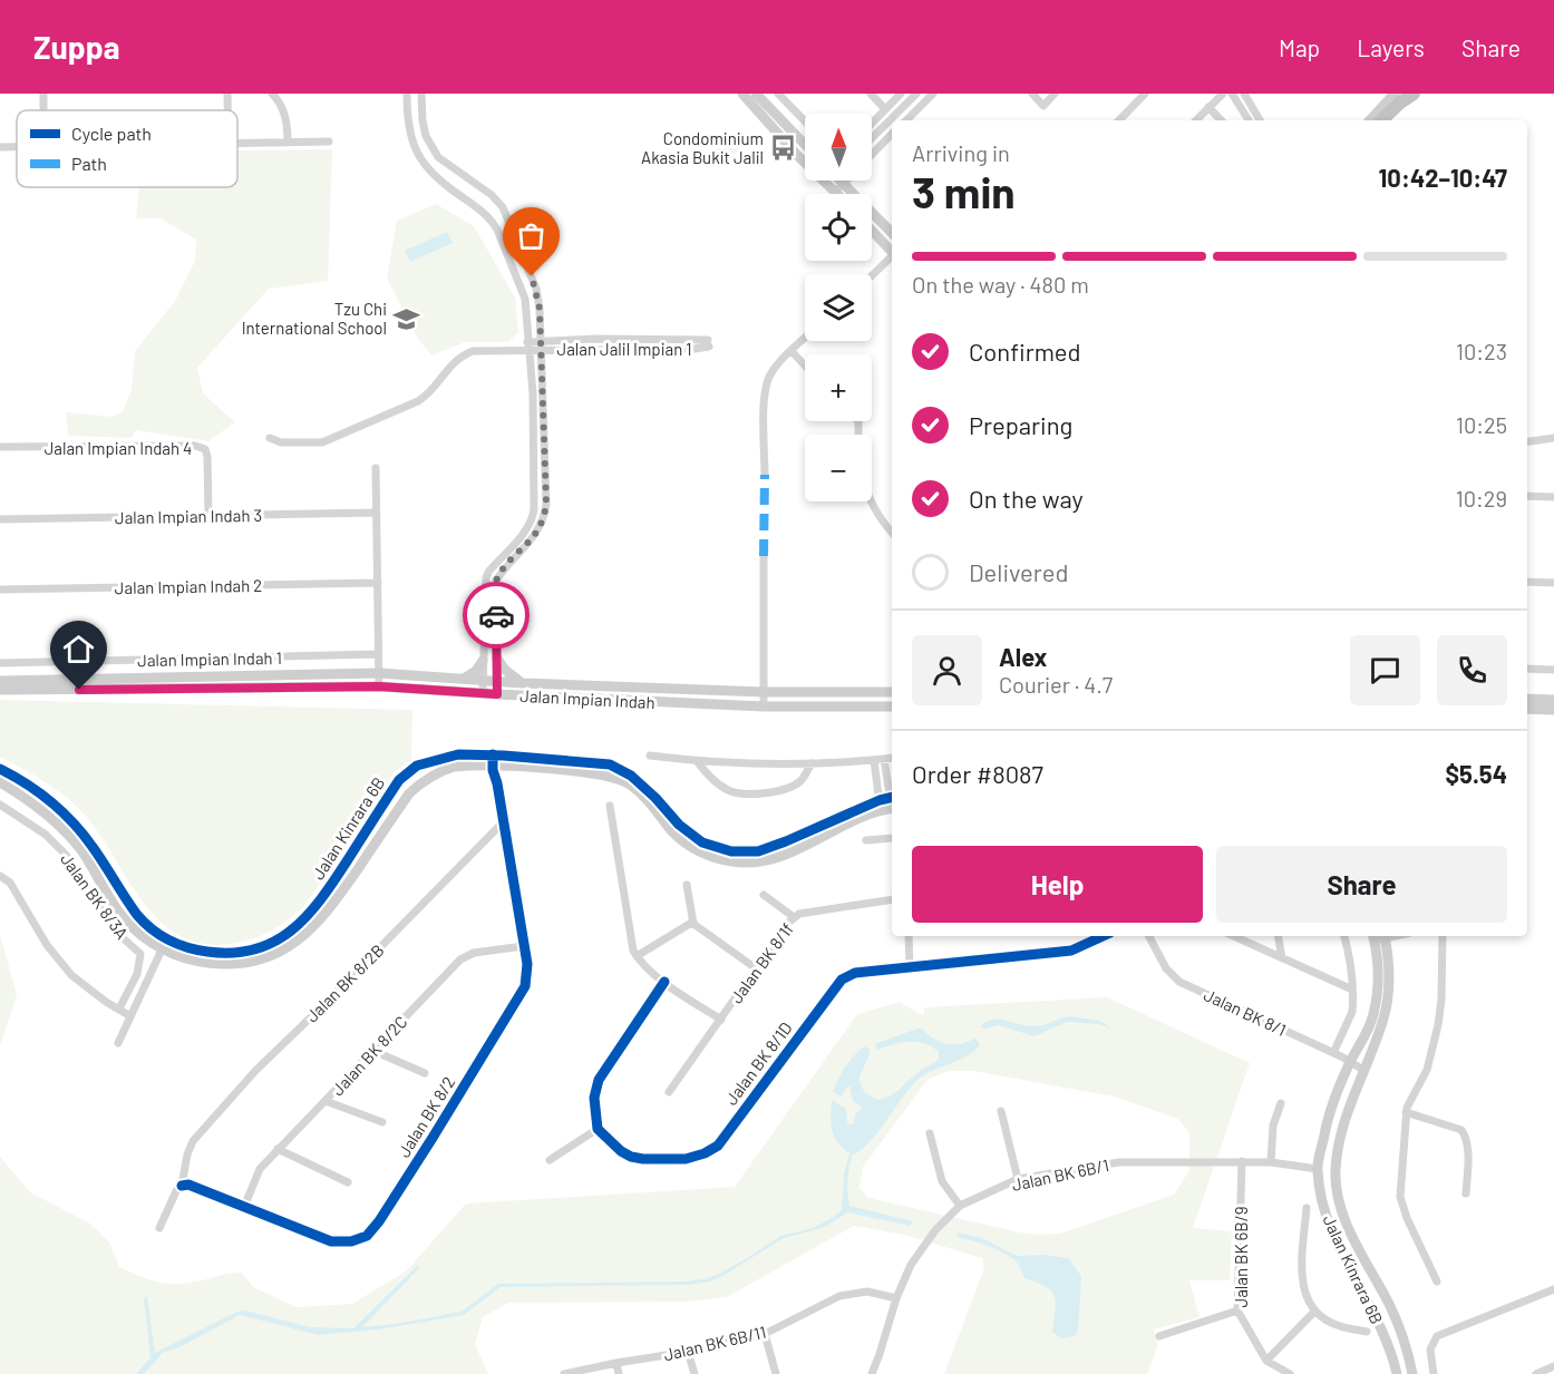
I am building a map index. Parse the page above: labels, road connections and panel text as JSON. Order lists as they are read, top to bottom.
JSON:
{
  "streets": {
    "street": [
      "Jalan Jalil Impian 1",
      "Jalan Impian Indah 4",
      "Jalan Impian Indah 3",
      "Jalan Impian Indah 2",
      "Jalan Impian Indah 1",
      "Jalan Impian Indah",
      "Jalan Kinrara 6B",
      "Jalan BK 8/3A",
      "Jalan BK 8/1f",
      "Jalan BK 8/2B",
      "Jalan BK 8/1",
      "Jalan BK 8/2C",
      "Jalan BK 8/1D",
      "Jalan BK 8/2",
      "Jalan BK 6B/1",
      "Jalan BK 6B/9",
      "Jalan BK 6B/11"
    ]
  },
  "crossings": [
    ["Jalan Impian Indah 4", "Jalan Impian Indah 3"],
    ["Jalan Kinrara 6B", "Jalan BK 8/1"],
    ["Jalan Kinrara 6B", "Jalan BK 6B/1"],
    ["Jalan BK 8/2B", "Jalan BK 8/2"],
    ["Jalan BK 8/2C", "Jalan BK 8/2"],
    ["Jalan BK 6B/1", "Jalan BK 6B/9"],
    ["Jalan BK 6B/1", "Jalan BK 6B/11"]
  ],
  "places": {
    "bus stop": ["Condominium Akasia Bukit Jalil"],
    "school or university": ["Tzu Chi International School"]
  },
  "legend": ["Cycle path", "Path"],
  "north": "top",
  "page": {
    "header": "Zuppa",
    "nav": ["Map", "Layers", "Share"],
    "map_buttons": ["+", "−"],
    "heading": ["3 min", "Arriving in", "10:42–10:47"],
    "panel": [
      "Alex",
      "Courier · 4.7",
      "Order #8087",
      "$5.54"
    ],
    "bar": "On the way · 480 m",
    "list": [
      ["Confirmed", "10:23"],
      ["Preparing", "10:25"],
      ["On the way", "10:29"],
      "Delivered"
    ],
    "buttons": ["Help", "Share"]
  }
}
